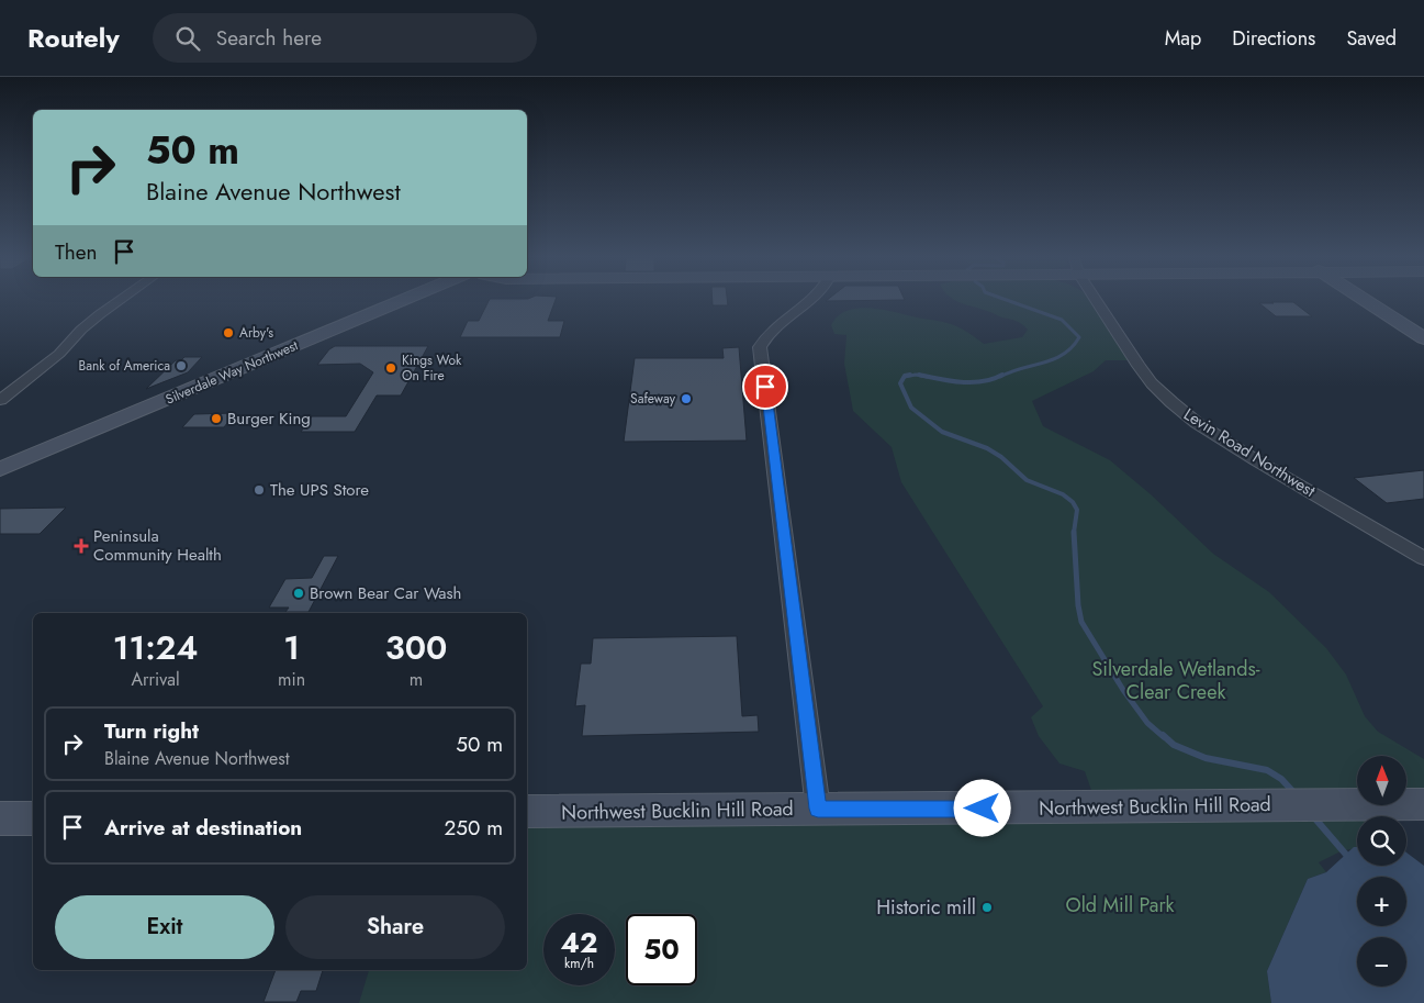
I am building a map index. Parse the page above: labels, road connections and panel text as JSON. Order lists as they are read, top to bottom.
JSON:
{
  "streets": {
    "main road": ["Silverdale Way Northwest", "Northwest Bucklin Hill Road"],
    "street": ["Levin Road Northwest"]
  },
  "parks": ["Silverdale Wetlands- Clear Creek", "Old Mill Park"],
  "places": {
    "other": [
      "Arby's",
      "Bank of America",
      "Kings Wok On Fire",
      "Safeway",
      "Burger King",
      "The UPS Store",
      "Brown Bear Car Wash",
      "Historic mill"
    ],
    "health": ["Peninsula Community Health"]
  },
  "north": "top",
  "page": {
    "header": "Routely",
    "search": "Search here",
    "nav": ["Map", "Directions", "Saved"],
    "turn": ["50 m", "Blaine Avenue Northwest"],
    "then": "Then",
    "eta": [
      "11:24",
      "Arrival",
      "1",
      "min",
      "300",
      "m"
    ],
    "list": [
      {
        "name": "Turn right",
        "note": "Blaine Avenue Northwest",
        "value": "50 m"
      },
      {
        "name": "Arrive at destination",
        "value": "250 m"
      }
    ],
    "map_buttons": ["+", "−"],
    "buttons": ["Exit", "Share"],
    "speed": "42 km/h",
    "limit": "50"
  }
}
